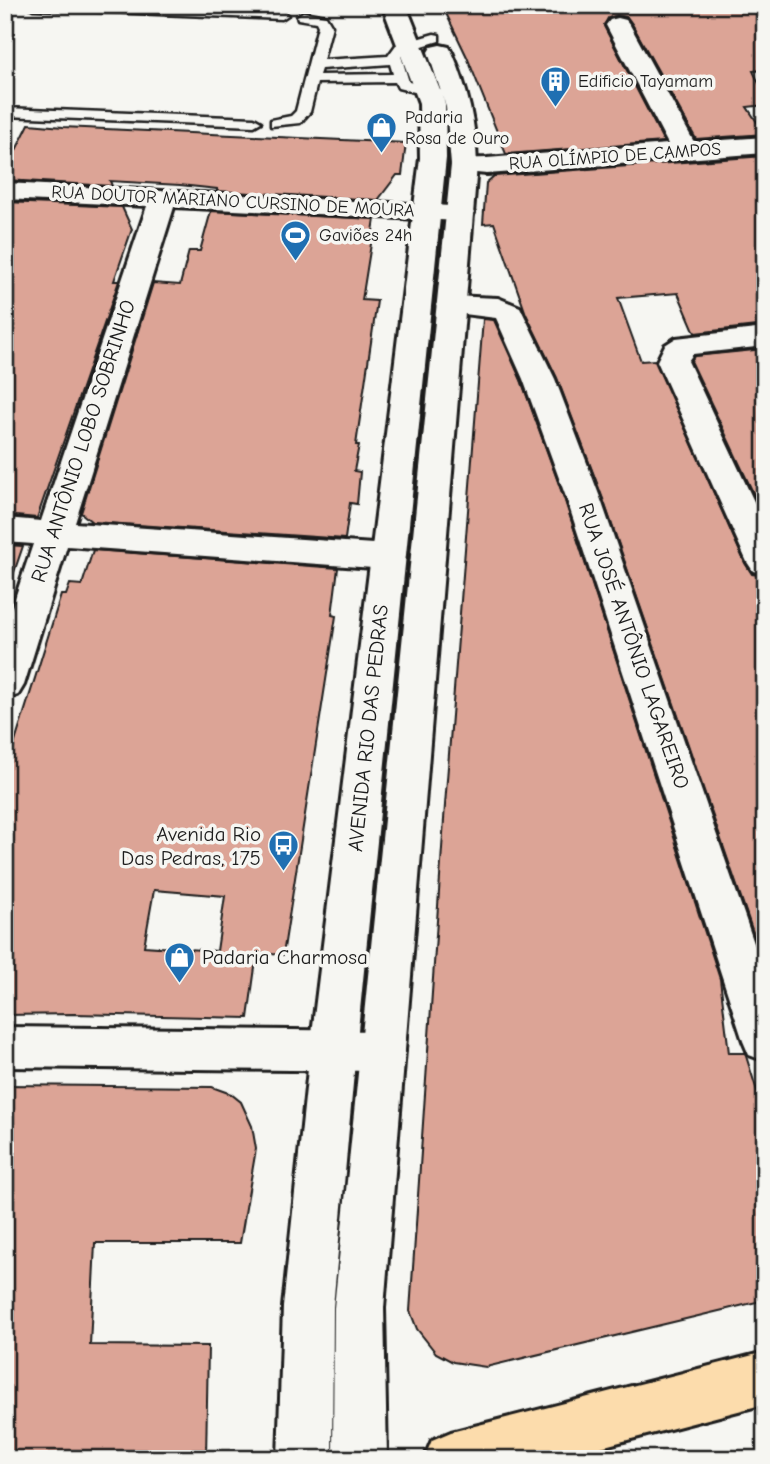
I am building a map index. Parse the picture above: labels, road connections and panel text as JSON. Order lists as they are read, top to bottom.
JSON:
{
  "streets": {
    "street": [
      "RUA OLÍMPIO DE CAMPOS",
      "RUA DOUTOR MARIANO CURSINO DE MOURA",
      "RUA ANTÔNIO LOBO SOBRINHO",
      "RUA JOSÉ ANTÔNIO LAGAREIRO",
      "AVENIDA RIO DAS PEDRAS"
    ]
  },
  "crossings": [
    ["RUA OLÍMPIO DE CAMPOS", "AVENIDA RIO DAS PEDRAS"],
    ["RUA DOUTOR MARIANO CURSINO DE MOURA", "RUA ANTÔNIO LOBO SOBRINHO"],
    ["RUA DOUTOR MARIANO CURSINO DE MOURA", "AVENIDA RIO DAS PEDRAS"],
    ["RUA JOSÉ ANTÔNIO LAGAREIRO", "AVENIDA RIO DAS PEDRAS"]
  ],
  "places": {
    "building": ["Edificio Tayamam"],
    "shop": ["Padaria Rosa de Ouro", "Padaria Charmosa"],
    "sports": ["Gaviões 24h"],
    "bus stop": ["Avenida Rio Das Pedras, 175"]
  }
}
